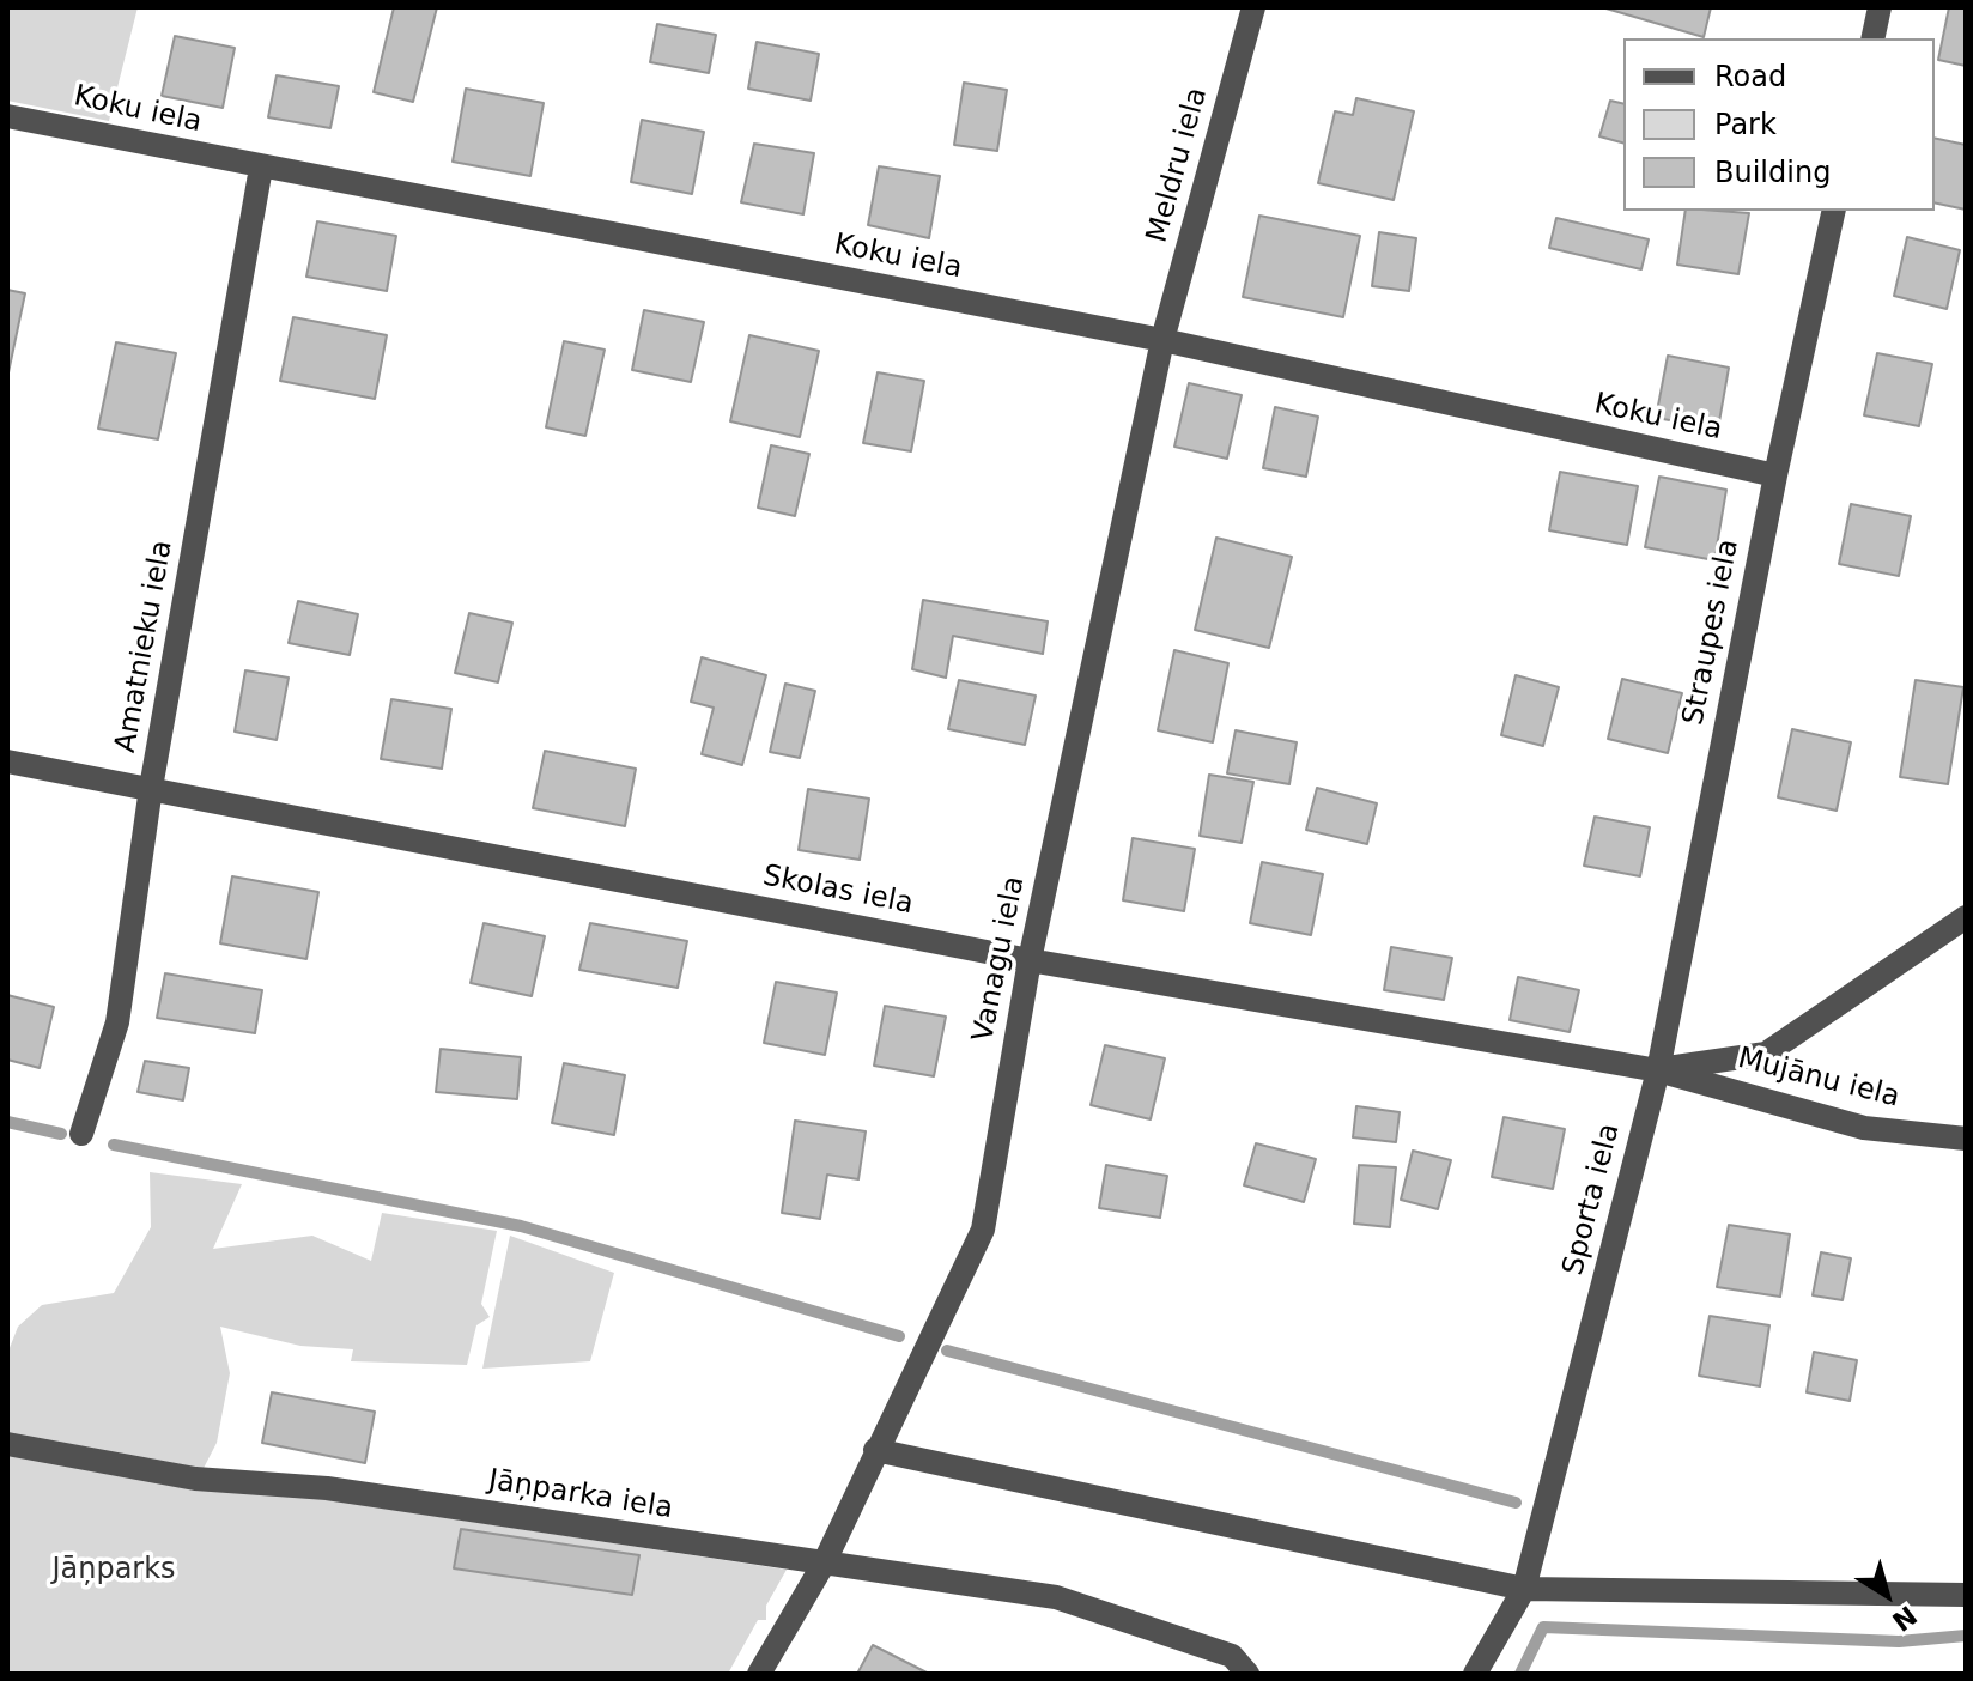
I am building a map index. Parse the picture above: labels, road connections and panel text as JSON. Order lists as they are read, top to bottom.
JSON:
{
  "streets": {
    "street": [
      "Koku iela",
      "Meldru iela",
      "Straupes iela",
      "Amatnieku iela",
      "Skolas iela",
      "Vanagu iela",
      "Mujānu iela",
      "Sporta iela",
      "Jāņparka iela"
    ]
  },
  "crossings": [
    ["Koku iela", "Meldru iela"],
    ["Koku iela", "Straupes iela"],
    ["Koku iela", "Amatnieku iela"],
    ["Koku iela", "Vanagu iela"],
    ["Meldru iela", "Vanagu iela"],
    ["Straupes iela", "Skolas iela"],
    ["Straupes iela", "Mujānu iela"],
    ["Straupes iela", "Sporta iela"],
    ["Amatnieku iela", "Skolas iela"],
    ["Skolas iela", "Vanagu iela"],
    ["Skolas iela", "Mujānu iela"],
    ["Skolas iela", "Sporta iela"],
    ["Vanagu iela", "Jāņparka iela"],
    ["Mujānu iela", "Sporta iela"]
  ],
  "parks": ["Jāņparks"],
  "legend": ["Road", "Park", "Building"],
  "north": "bottom right"
}
